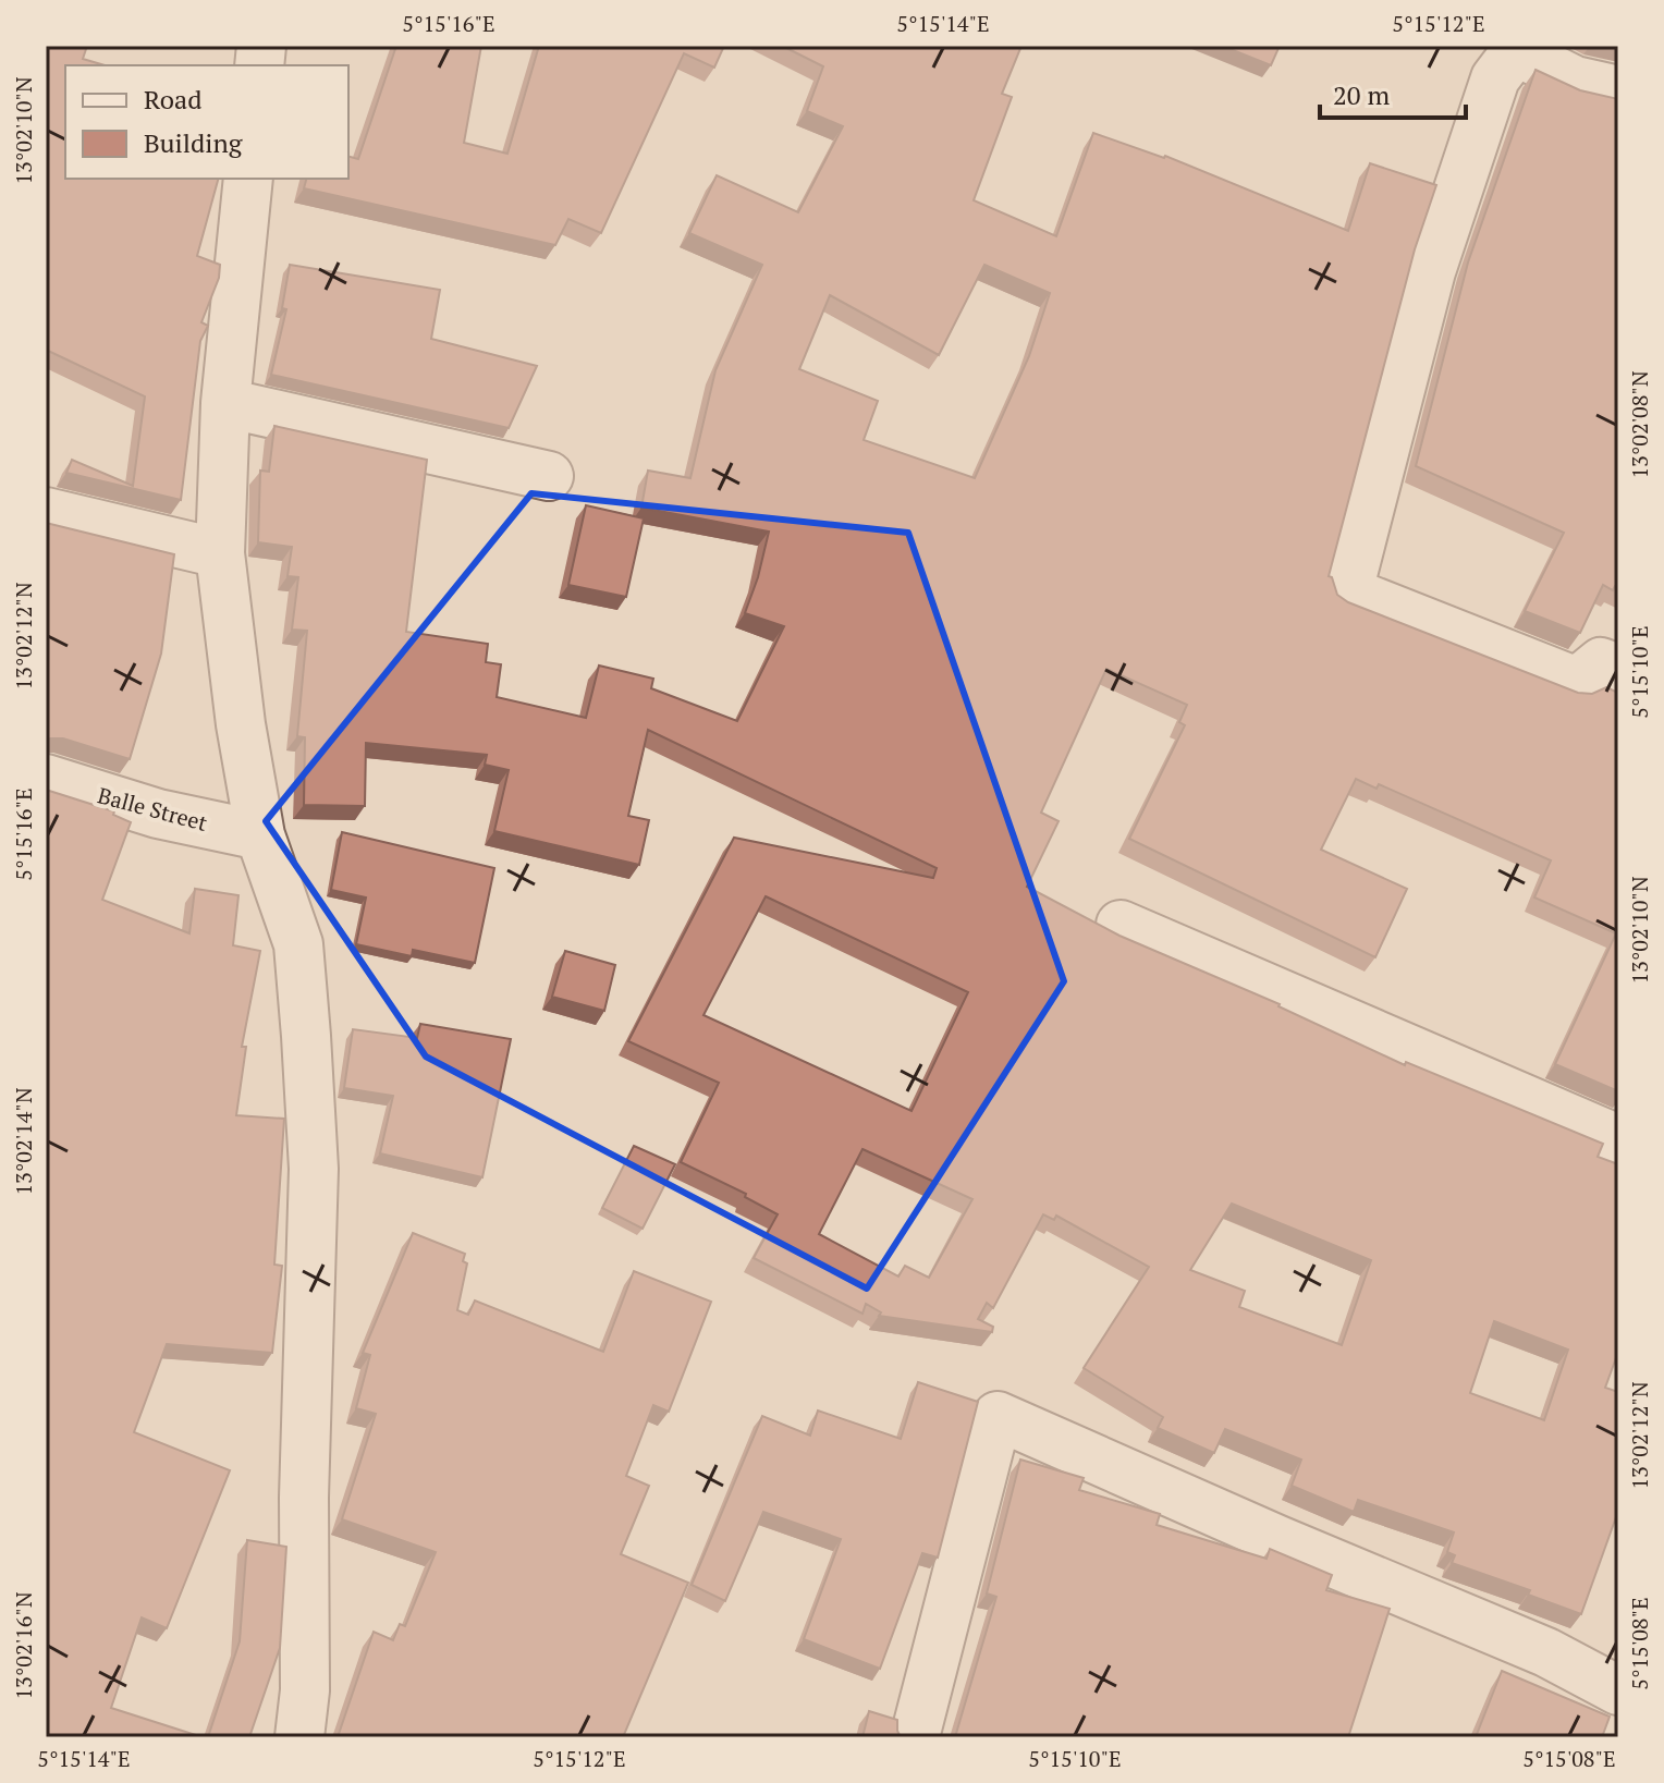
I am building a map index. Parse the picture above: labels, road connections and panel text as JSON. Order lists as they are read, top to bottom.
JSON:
{
  "streets": {
    "street": ["Balle Street"]
  },
  "legend": ["Road", "Building"],
  "scale_bar": "20 m",
  "coordinates": [
    "5°15'16\"E",
    "5°15'14\"E",
    "5°15'12\"E",
    "13°02'10\"N",
    "13°02'08\"N",
    "13°02'12\"N",
    "5°15'10\"E",
    "13°02'14\"N",
    "5°15'08\"E",
    "13°02'16\"N"
  ]
}
